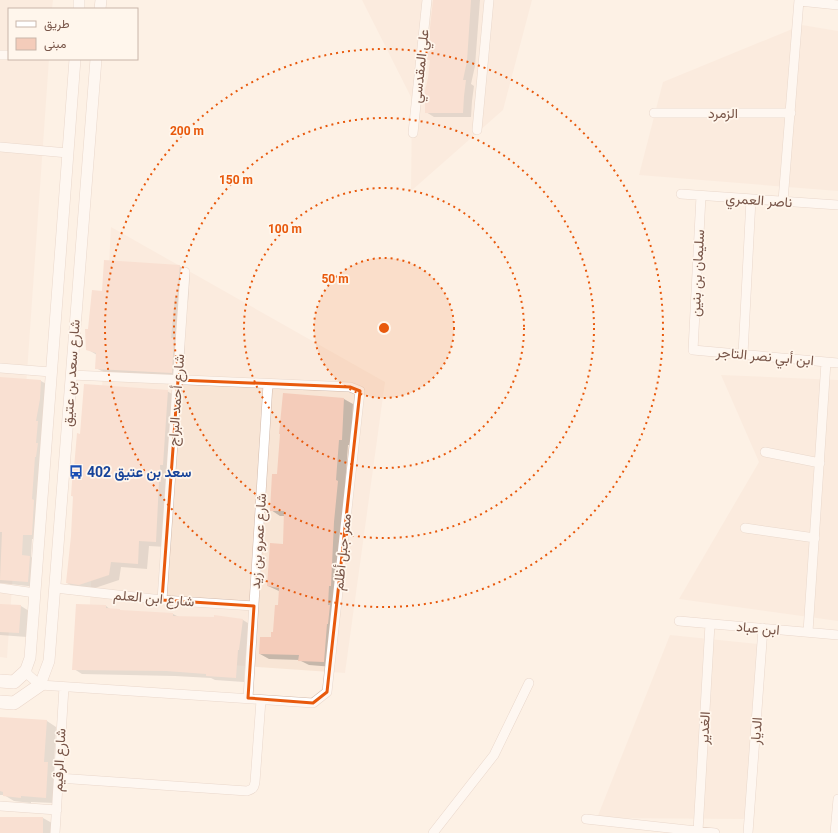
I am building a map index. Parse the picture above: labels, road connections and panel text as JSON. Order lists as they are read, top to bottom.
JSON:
{
  "streets": {
    "street": [
      "علي المقدسي",
      "الزمرد",
      "ناصر العمري",
      "سليمان بن بنين",
      "ابن أبي نصر التاجر",
      "شارع سعد بن عتيق",
      "شارع أحمد البراج",
      "شارع عمرو بن زيد",
      "ممر جبل أظلم",
      "شارع ابن العلم",
      "ابن عباد",
      "الغدير",
      "الديار",
      "شارع الرقيم"
    ]
  },
  "crossings": [
    ["ناصر العمري", "سليمان بن بنين"],
    ["سليمان بن بنين", "ابن أبي نصر التاجر"],
    ["شارع سعد بن عتيق", "ممر جبل أظلم"],
    ["شارع سعد بن عتيق", "شارع ابن العلم"],
    ["شارع أحمد البراج", "ممر جبل أظلم"],
    ["شارع أحمد البراج", "شارع ابن العلم"],
    ["شارع عمرو بن زيد", "ممر جبل أظلم"],
    ["شارع عمرو بن زيد", "شارع ابن العلم"],
    ["ممر جبل أظلم", "شارع الرقيم"],
    ["ابن عباد", "الغدير"],
    ["ابن عباد", "الديار"]
  ],
  "places": {
    "bus stop": ["سعد بن عتيق 402"]
  },
  "legend": ["طريق", "مبنى"],
  "rings": [
    "200 m",
    "150 m",
    "100 m",
    "50 m"
  ]
}
